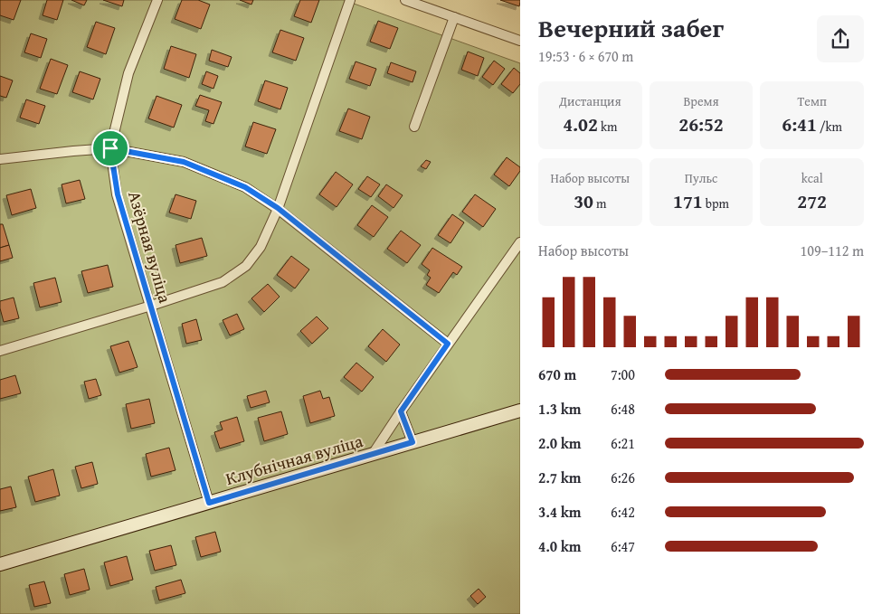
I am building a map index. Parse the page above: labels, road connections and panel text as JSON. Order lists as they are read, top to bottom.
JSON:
{
  "streets": {
    "street": ["Азёрная вуліца", "Клубнічная вуліца"]
  },
  "crossings": [
    ["Азёрная вуліца", "Клубнічная вуліца"]
  ],
  "page": {
    "heading": ["Вечерний забег", "19:53 · 6 × 670 m"],
    "stats": [
      ["Дистанция", "4.02 km"],
      ["Время", "26:52"],
      ["Темп", "6:41 /km"],
      ["Набор высоты", "30 m"],
      ["Пульс", "171 bpm"],
      ["kcal", "272"]
    ],
    "chart": ["Набор высоты", "109–112 m"],
    "list": [
      {
        "name": "670 m",
        "note": "7:00"
      },
      {
        "name": "1.3 km",
        "note": "6:48"
      },
      {
        "name": "2.0 km",
        "note": "6:21"
      },
      {
        "name": "2.7 km",
        "note": "6:26"
      },
      {
        "name": "3.4 km",
        "note": "6:42"
      },
      {
        "name": "4.0 km",
        "note": "6:47"
      }
    ]
  }
}
